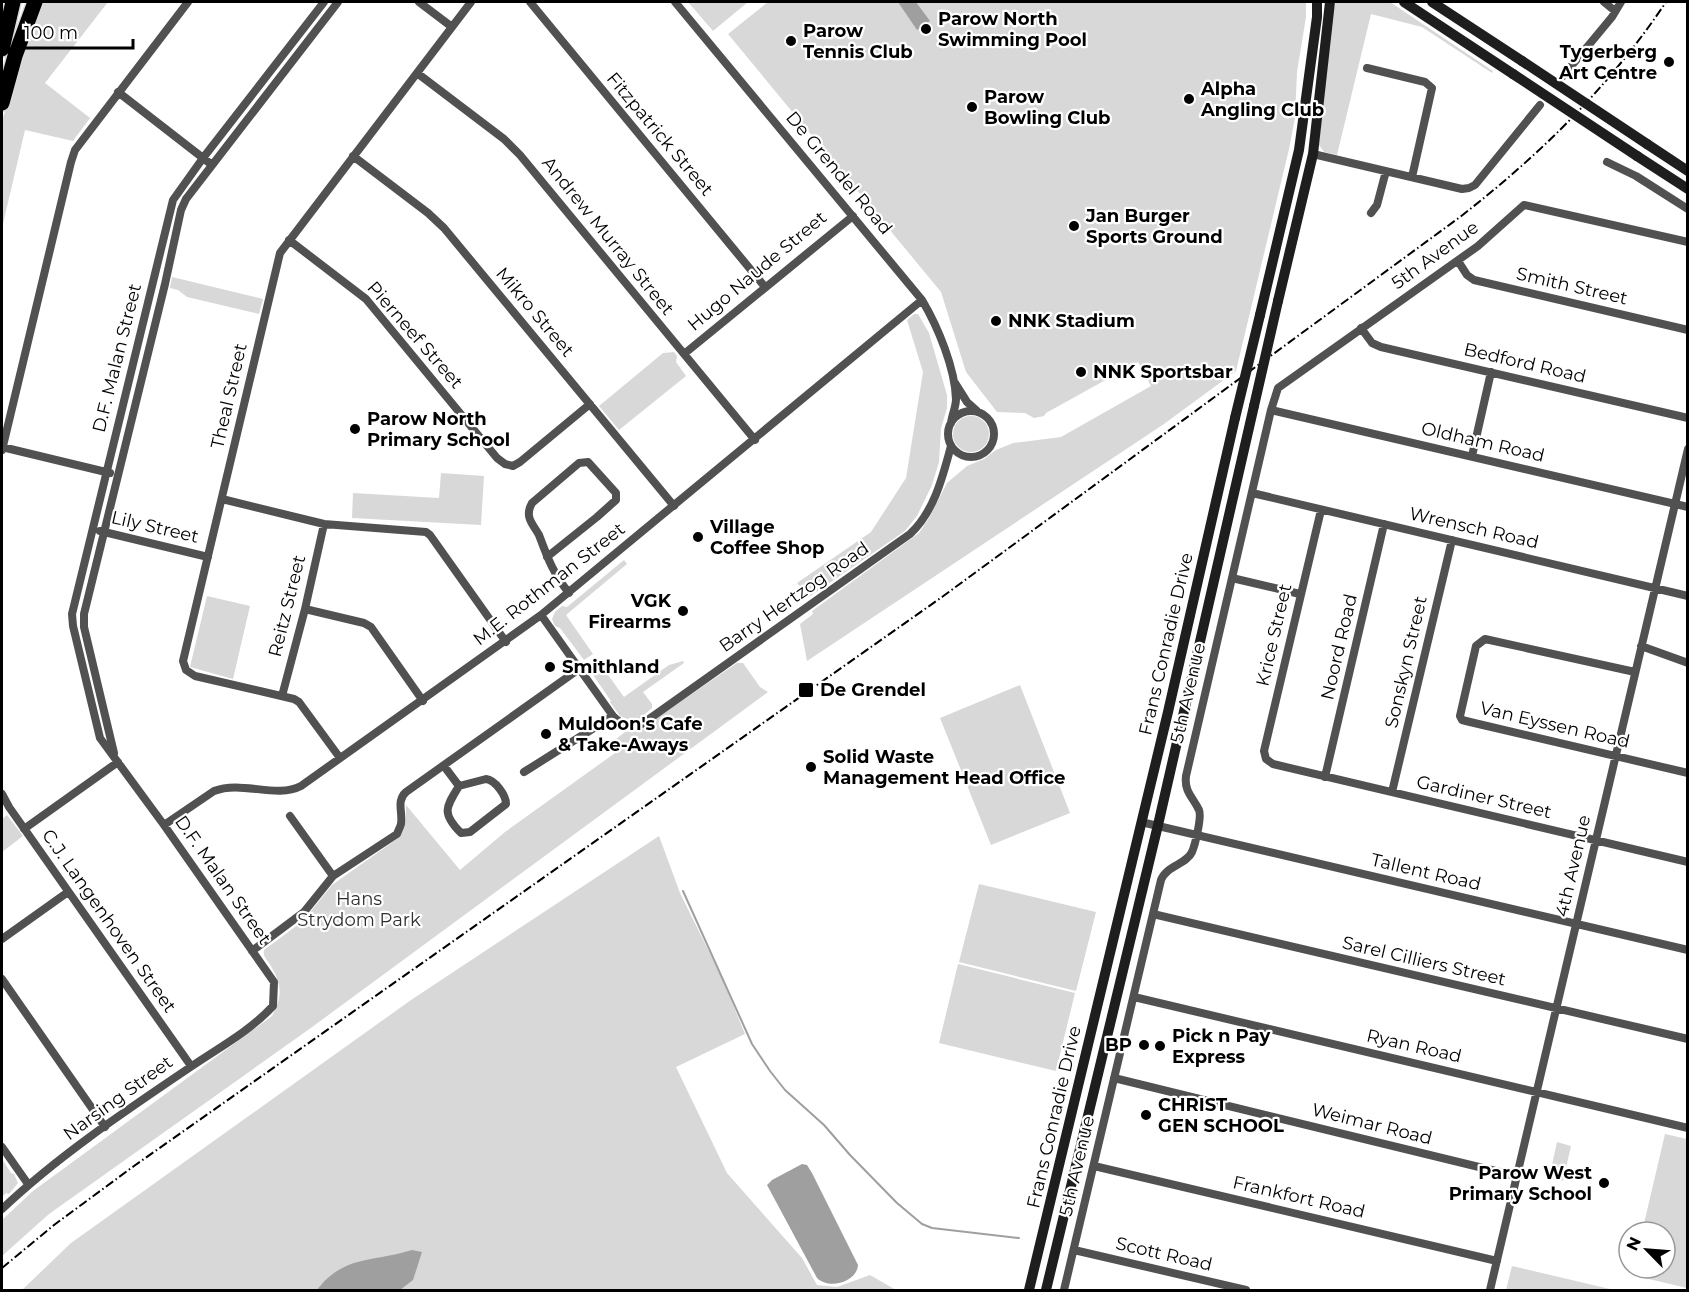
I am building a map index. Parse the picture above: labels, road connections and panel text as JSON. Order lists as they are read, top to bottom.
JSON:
{
  "streets": {
    "main road": ["Frans Conradie Drive"],
    "street": [
      "Fitzpatrick Street",
      "De Grendel Road",
      "Andrew Murray Street",
      "5th Avenue",
      "Hugo Naude Street",
      "Smith Street",
      "Mikro Street",
      "Pierneef Street",
      "D.F. Malan Street",
      "Bedford Road",
      "Theal Street",
      "Oldham Road",
      "Lily Street",
      "Wrensch Road",
      "M.E. Rothman Street",
      "Barry Hertzog Road",
      "Reitz Street",
      "Krice Street",
      "Noord Road",
      "Sonskyn Street",
      "Van Eyssen Road",
      "Gardiner Street",
      "4th Avenue",
      "Tallent Road",
      "C.J. Langenhoven Street",
      "Sarel Cilliers Street",
      "Ryan Road",
      "Narsing Street",
      "Weimar Road",
      "Frankfort Road",
      "Scott Road"
    ]
  },
  "crossings": [
    ["Fitzpatrick Street", "Hugo Naude Street"],
    ["De Grendel Road", "Hugo Naude Street"],
    ["De Grendel Road", "M.E. Rothman Street"],
    ["De Grendel Road", "Barry Hertzog Road"],
    ["Andrew Murray Street", "Hugo Naude Street"],
    ["Andrew Murray Street", "Theal Street"],
    ["Andrew Murray Street", "M.E. Rothman Street"],
    ["5th Avenue", "Smith Street"],
    ["5th Avenue", "Bedford Road"],
    ["5th Avenue", "Oldham Road"],
    ["5th Avenue", "Wrensch Road"],
    ["5th Avenue", "Tallent Road"],
    ["5th Avenue", "Sarel Cilliers Street"],
    ["5th Avenue", "Ryan Road"],
    ["5th Avenue", "Weimar Road"],
    ["5th Avenue", "Frankfort Road"],
    ["5th Avenue", "Scott Road"],
    ["Mikro Street", "Pierneef Street"],
    ["Mikro Street", "Theal Street"],
    ["Mikro Street", "M.E. Rothman Street"],
    ["Pierneef Street", "Theal Street"],
    ["D.F. Malan Street", "Lily Street"],
    ["D.F. Malan Street", "M.E. Rothman Street"],
    ["D.F. Malan Street", "Narsing Street"],
    ["Theal Street", "Lily Street"],
    ["Theal Street", "M.E. Rothman Street"],
    ["Theal Street", "Reitz Street"],
    ["Oldham Road", "4th Avenue"],
    ["Wrensch Road", "Krice Street"],
    ["Wrensch Road", "Noord Road"],
    ["Wrensch Road", "Sonskyn Street"],
    ["Wrensch Road", "4th Avenue"],
    ["Krice Street", "Gardiner Street"],
    ["Frans Conradie Drive", "Tallent Road"],
    ["Noord Road", "Gardiner Street"],
    ["Sonskyn Street", "Gardiner Street"],
    ["Van Eyssen Road", "4th Avenue"],
    ["Gardiner Street", "4th Avenue"],
    ["4th Avenue", "Tallent Road"],
    ["4th Avenue", "Sarel Cilliers Street"],
    ["4th Avenue", "Ryan Road"],
    ["4th Avenue", "Weimar Road"],
    ["4th Avenue", "Frankfort Road"],
    ["C.J. Langenhoven Street", "Narsing Street"]
  ],
  "parks": ["Hans Strydom Park"],
  "places": {
    "other": [
      "Parow North Swimming Pool",
      "Parow Tennis Club",
      "Tygerberg Art Centre",
      "Alpha Angling Club",
      "Parow Bowling Club",
      "Jan Burger Sports Ground",
      "NNK Stadium",
      "NNK Sportsbar",
      "Parow North Primary School",
      "Village Coffee Shop",
      "VGK Firearms",
      "Smithland",
      "Muldoon's Cafe & Take-Aways",
      "Solid Waste Management Head Office",
      "BP",
      "Pick n Pay Express",
      "CHRIST GEN SCHOOL",
      "Parow West Primary School"
    ],
    "transit": ["De Grendel"]
  },
  "scale_bar": "100 m",
  "north": "top left"
}
